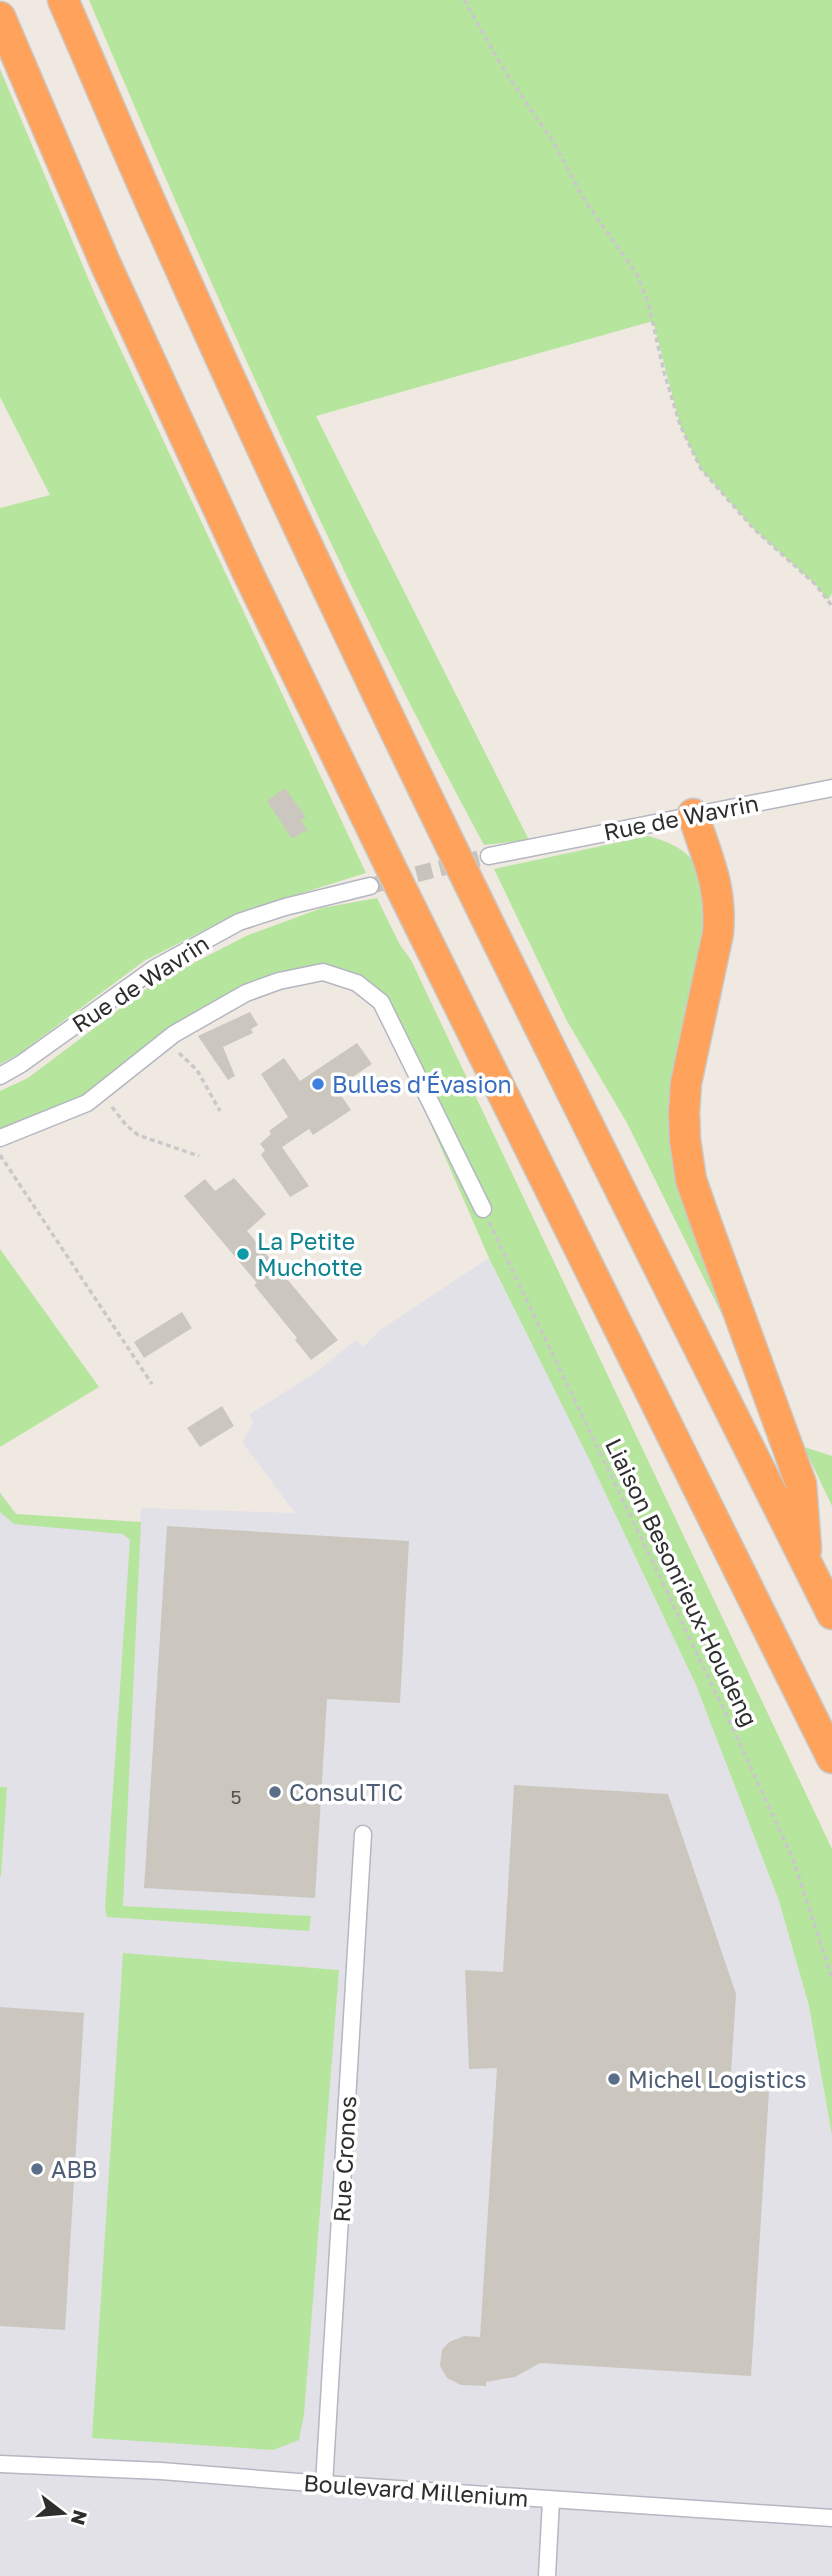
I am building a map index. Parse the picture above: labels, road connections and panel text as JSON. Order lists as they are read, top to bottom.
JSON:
{
  "streets": {
    "street": ["Rue de Wavrin", "Rue Cronos", "Boulevard Millenium"],
    "path": ["Liaison Besonrieux-Houdeng"]
  },
  "crossings": [
    ["Rue Cronos", "Boulevard Millenium"]
  ],
  "places": [
    "Bulles d'Évasion",
    "La Petite Muchotte",
    "ConsulTIC",
    "Michel Logistics",
    "ABB"
  ],
  "house_numbers": ["5"],
  "north": "right"
}
